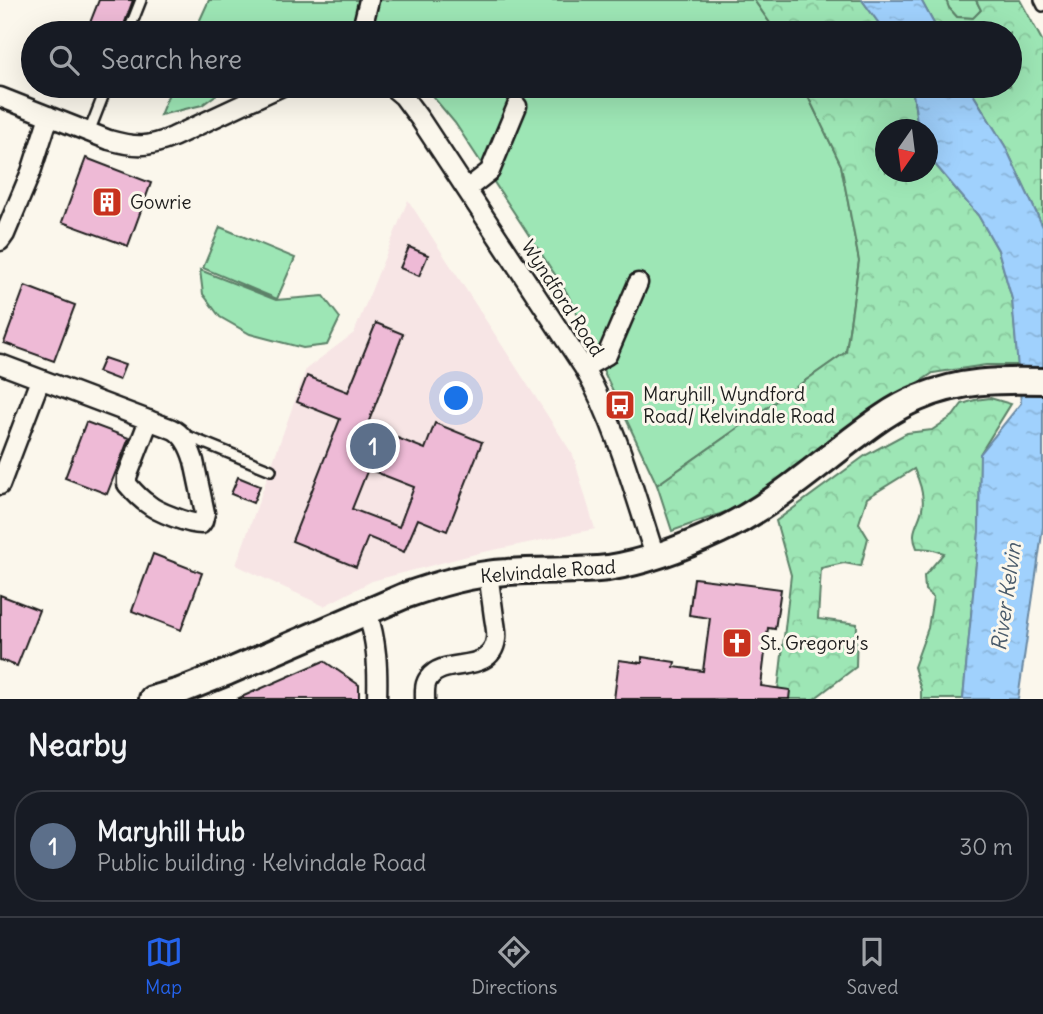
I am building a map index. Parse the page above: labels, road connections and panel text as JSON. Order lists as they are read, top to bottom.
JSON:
{
  "streets": {
    "street": ["Wyndford Road", "Kelvindale Road"]
  },
  "crossings": [
    ["Wyndford Road", "Kelvindale Road"]
  ],
  "water": ["River Kelvin"],
  "places": {
    "building": ["Gowrie"],
    "bus stop": ["Maryhill, Wyndford Road/ Kelvindale Road"],
    "church": ["St. Gregory's"]
  },
  "north": "bottom",
  "page": {
    "search": "Search here",
    "pins": "1",
    "heading": "Nearby",
    "list": [
      {
        "mark": "1",
        "name": "Maryhill Hub",
        "note": "Public building · Kelvindale Road",
        "value": "30 m"
      }
    ],
    "nav": ["Map", "Directions", "Saved"]
  }
}
